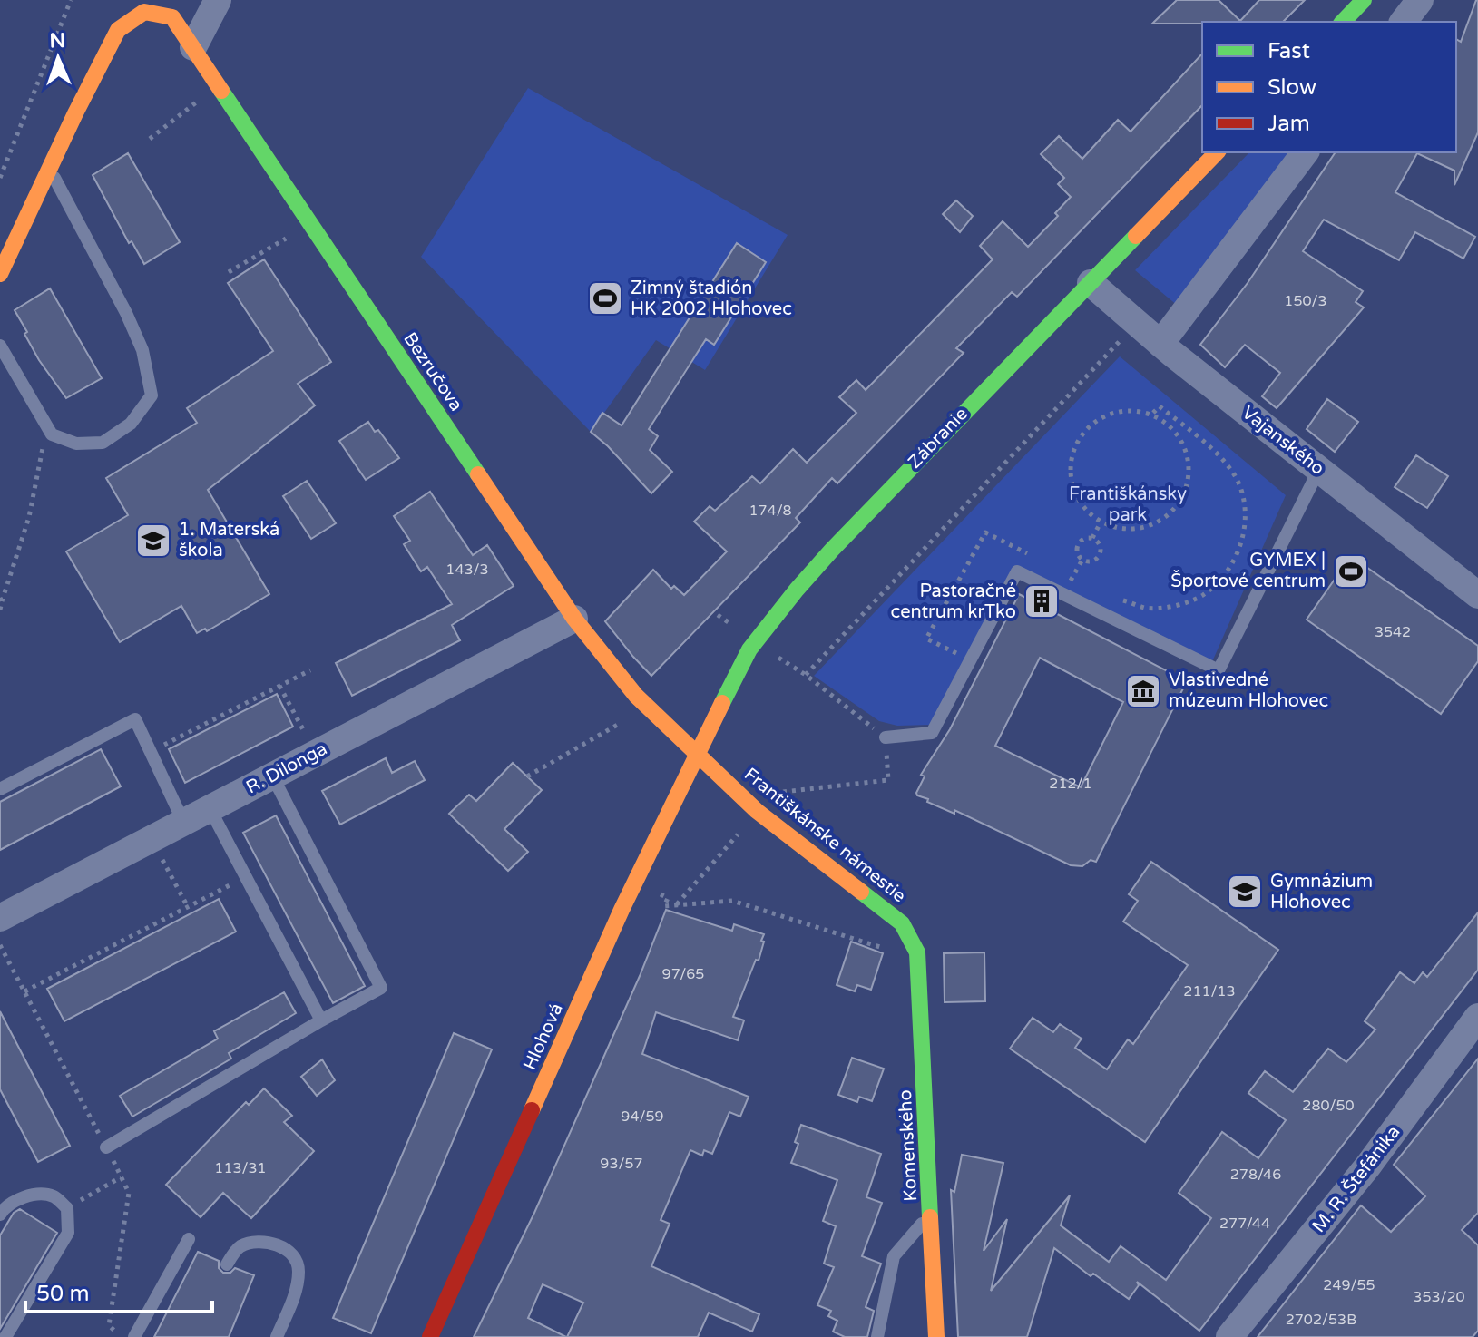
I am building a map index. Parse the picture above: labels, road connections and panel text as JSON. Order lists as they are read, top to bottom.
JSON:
{
  "streets": {
    "street": [
      "Bezručova",
      "Zábranie",
      "Vajanského",
      "R. Dilonga",
      "Františkánske námestie",
      "Hlohová",
      "Komenského",
      "M. R. Štefánika"
    ]
  },
  "crossings": [
    ["Bezručova", "Zábranie"],
    ["Bezručova", "R. Dilonga"],
    ["Bezručova", "Františkánske námestie"],
    ["Bezručova", "Hlohová"],
    ["Zábranie", "Vajanského"],
    ["Zábranie", "Františkánske námestie"],
    ["Zábranie", "Hlohová"],
    ["Františkánske námestie", "Hlohová"],
    ["Františkánske námestie", "Komenského"]
  ],
  "parks": ["Františkánsky park"],
  "places": {
    "sports": ["Zimný štadión HK 2002 Hlohovec", "GYMEX | Športové centrum"],
    "school or university": ["1. Materská škola", "Gymnázium Hlohovec"],
    "building": ["Pastoračné centrum krTko"],
    "museum": ["Vlastivedné múzeum Hlohovec"]
  },
  "house_numbers": [
    "150/3",
    "174/8",
    "143/3",
    "3542",
    "212/1",
    "97/65",
    "211/13",
    "280/50",
    "94/59",
    "93/57",
    "113/31",
    "278/46",
    "277/44",
    "249/55",
    "353/20",
    "2702/53B"
  ],
  "legend": ["Fast", "Slow", "Jam"],
  "scale_bar": "50 m",
  "north": "top"
}
